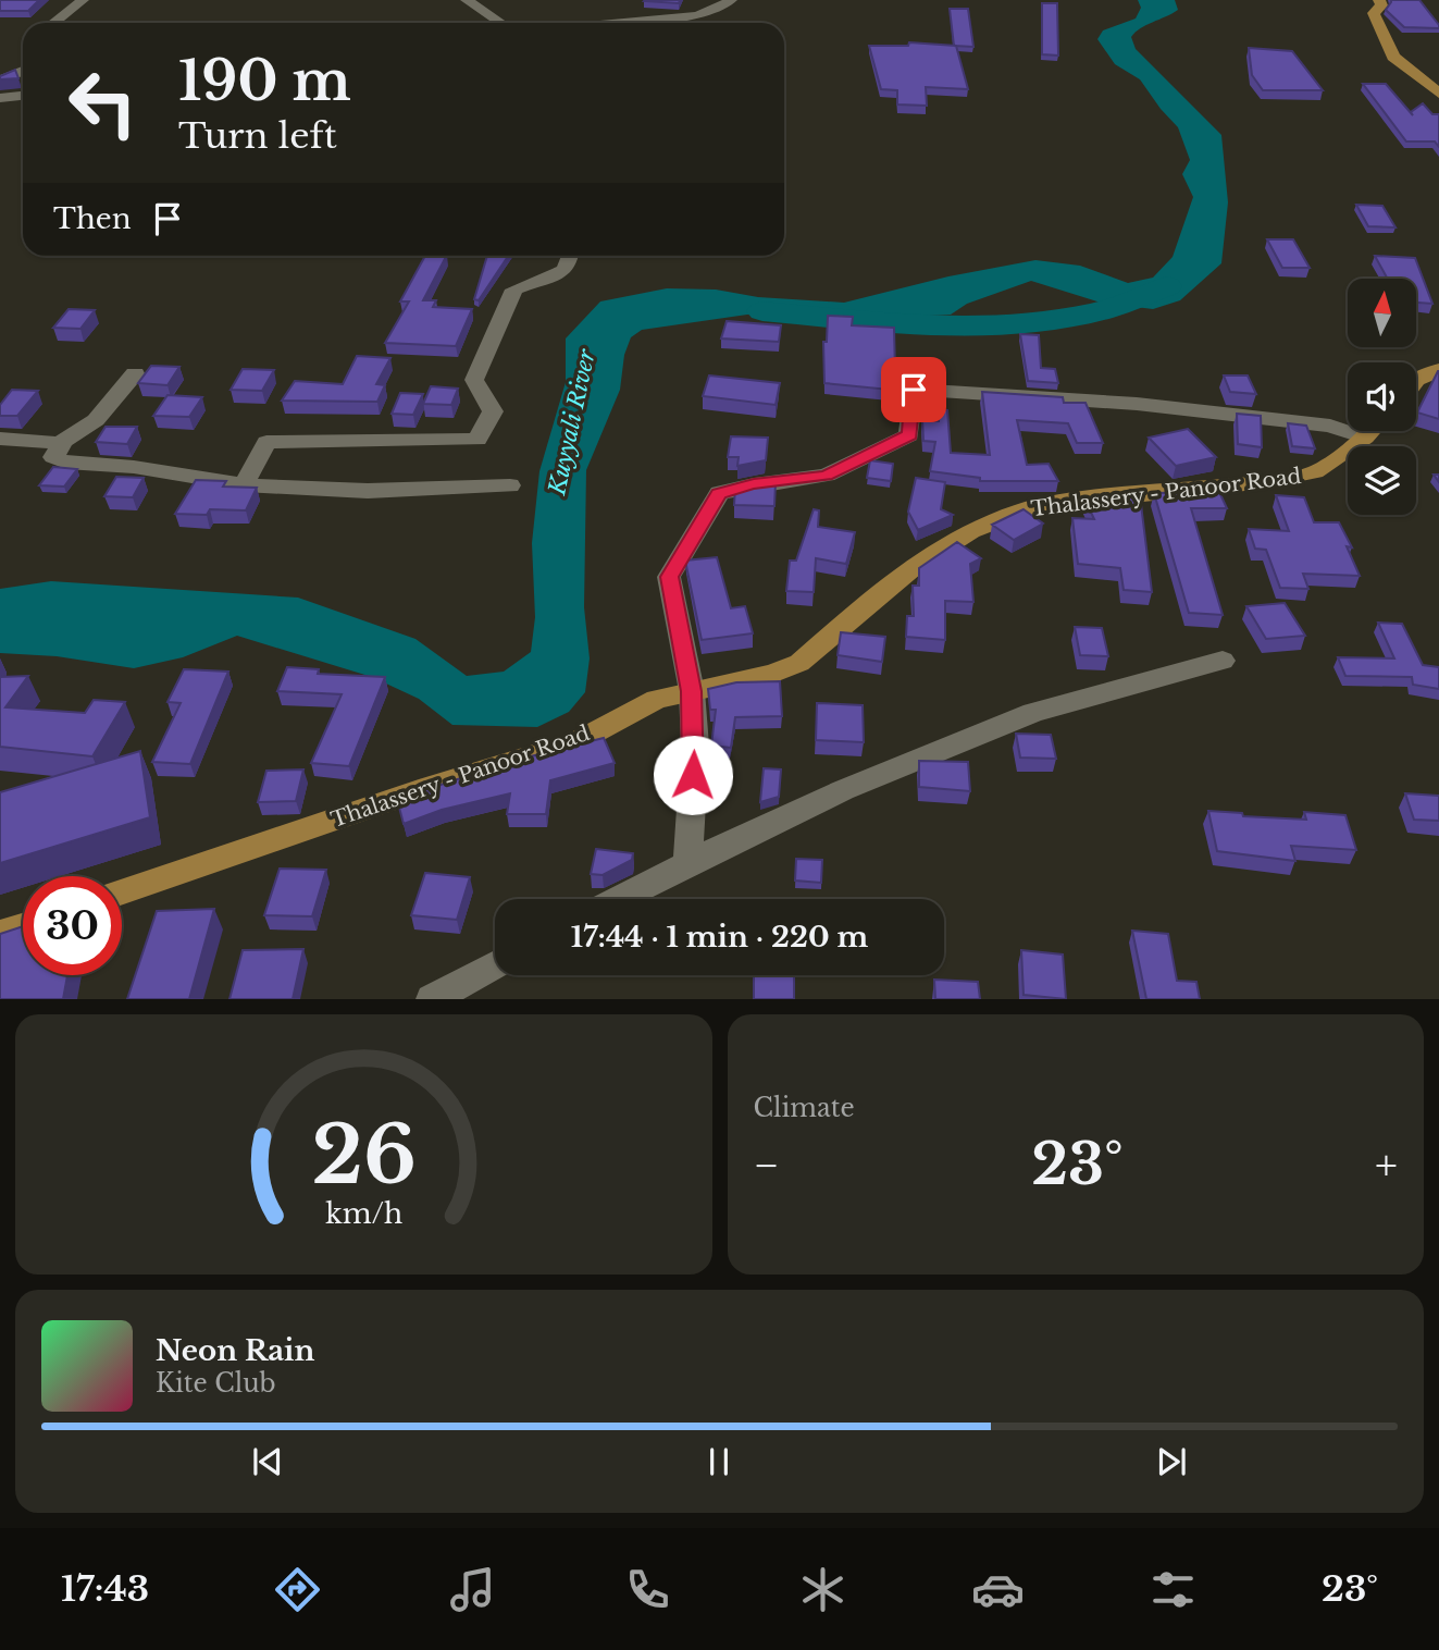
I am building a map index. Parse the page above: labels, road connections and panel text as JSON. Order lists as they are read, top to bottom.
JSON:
{
  "streets": {
    "main road": ["Thalassery - Panoor Road"]
  },
  "water": ["Kuyyali River"],
  "north": "top",
  "page": {
    "turn": ["190 m", "Turn left"],
    "then": "Then",
    "limit": "30",
    "trip": "17:44 · 1 min · 220 m",
    "tile": "Climate",
    "heat": ["−", "23°", "+"],
    "song": ["Neon Rain", "Kite Club"],
    "tabs": ["17:43", "23°"],
    "gauge": ["26", "km/h"]
  }
}
